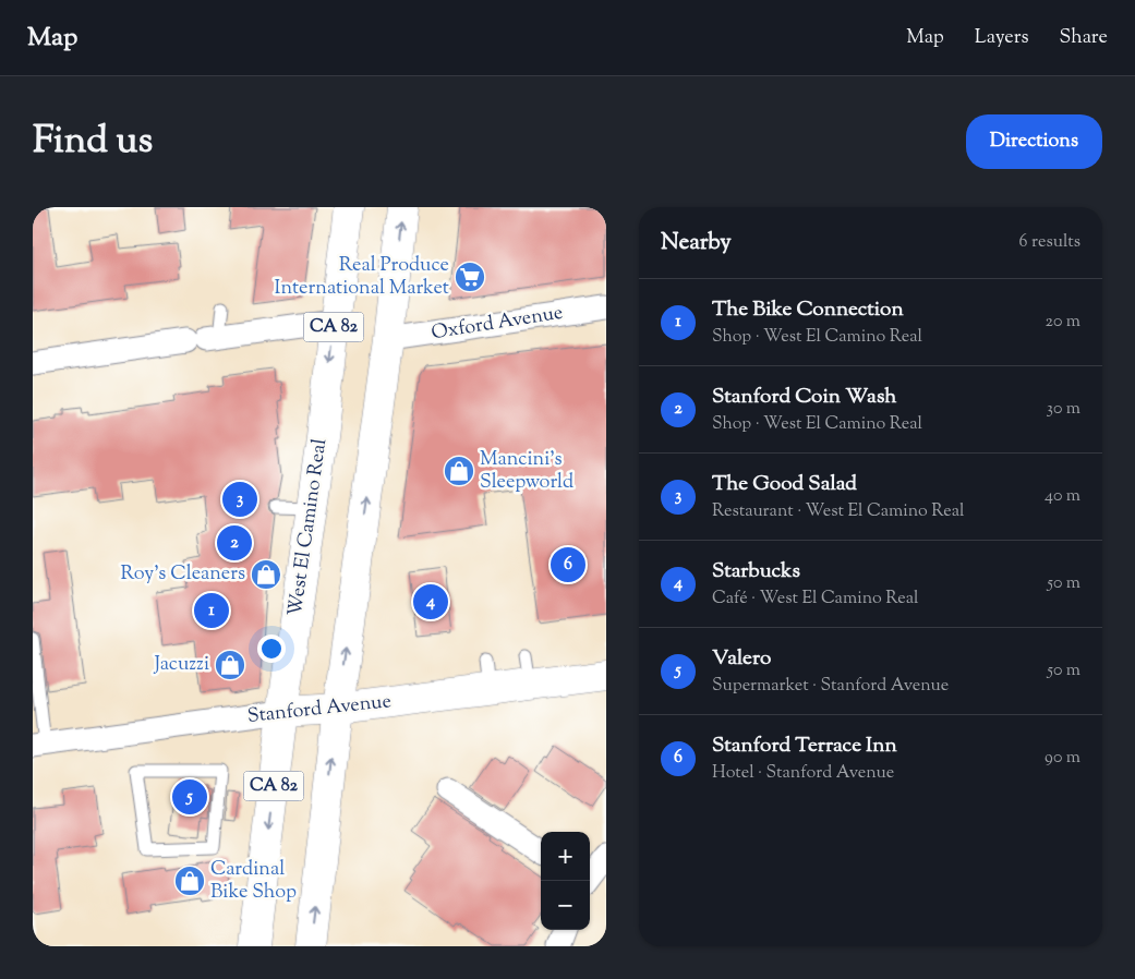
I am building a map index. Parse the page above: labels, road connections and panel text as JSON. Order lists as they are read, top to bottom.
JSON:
{
  "streets": {
    "main road": ["CA 82", "West El Camino Real", "Stanford Avenue"],
    "street": ["Oxford Avenue"]
  },
  "crossings": [
    ["Oxford Avenue", "CA 82"],
    ["CA 82", "Stanford Avenue"],
    ["West El Camino Real", "Stanford Avenue"]
  ],
  "places": {
    "supermarket": ["Real Produce International Market"],
    "shop": [
      "Mancini’s Sleepworld",
      "Roy's Cleaners",
      "Jacuzzi",
      "Cardinal Bike Shop"
    ]
  },
  "page": {
    "header": "Map",
    "nav": ["Map", "Layers", "Share"],
    "title": "Find us",
    "buttons": "Directions",
    "heading": ["Nearby", "6 results"],
    "list": [
      {
        "mark": "1",
        "name": "The Bike Connection",
        "note": "Shop · West El Camino Real",
        "value": "20 m"
      },
      {
        "mark": "2",
        "name": "Stanford Coin Wash",
        "note": "Shop · West El Camino Real",
        "value": "30 m"
      },
      {
        "mark": "3",
        "name": "The Good Salad",
        "note": "Restaurant · West El Camino Real",
        "value": "40 m"
      },
      {
        "mark": "4",
        "name": "Starbucks",
        "note": "Café · West El Camino Real",
        "value": "50 m"
      },
      {
        "mark": "5",
        "name": "Valero",
        "note": "Supermarket · Stanford Avenue",
        "value": "50 m"
      },
      {
        "mark": "6",
        "name": "Stanford Terrace Inn",
        "note": "Hotel · Stanford Avenue",
        "value": "90 m"
      }
    ],
    "pins": [
      "3",
      "2",
      "6",
      "4",
      "1",
      "5"
    ],
    "map_buttons": ["+", "−"]
  }
}
